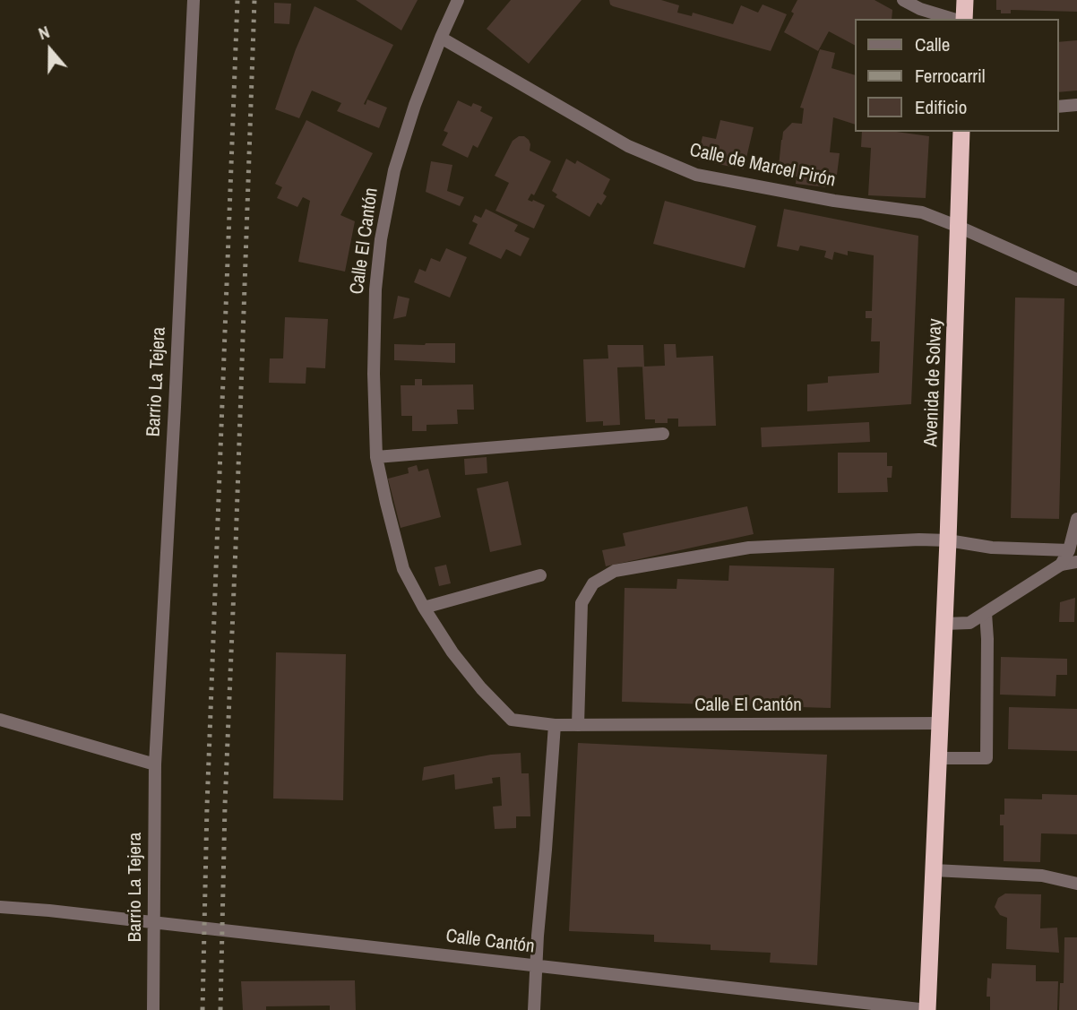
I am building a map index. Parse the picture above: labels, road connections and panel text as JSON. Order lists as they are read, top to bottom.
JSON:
{
  "streets": {
    "highway": ["Avenida de Solvay"],
    "street": [
      "Calle de Marcel Pirón",
      "Calle El Cantón",
      "Barrio La Tejera",
      "Calle Cantón"
    ]
  },
  "crossings": [
    ["Calle de Marcel Pirón", "Calle El Cantón"],
    ["Calle de Marcel Pirón", "Avenida de Solvay"],
    ["Calle El Cantón", "Avenida de Solvay"],
    ["Avenida de Solvay", "Calle Cantón"]
  ],
  "legend": ["Calle", "Ferrocarril", "Edificio"],
  "north": "top"
}
